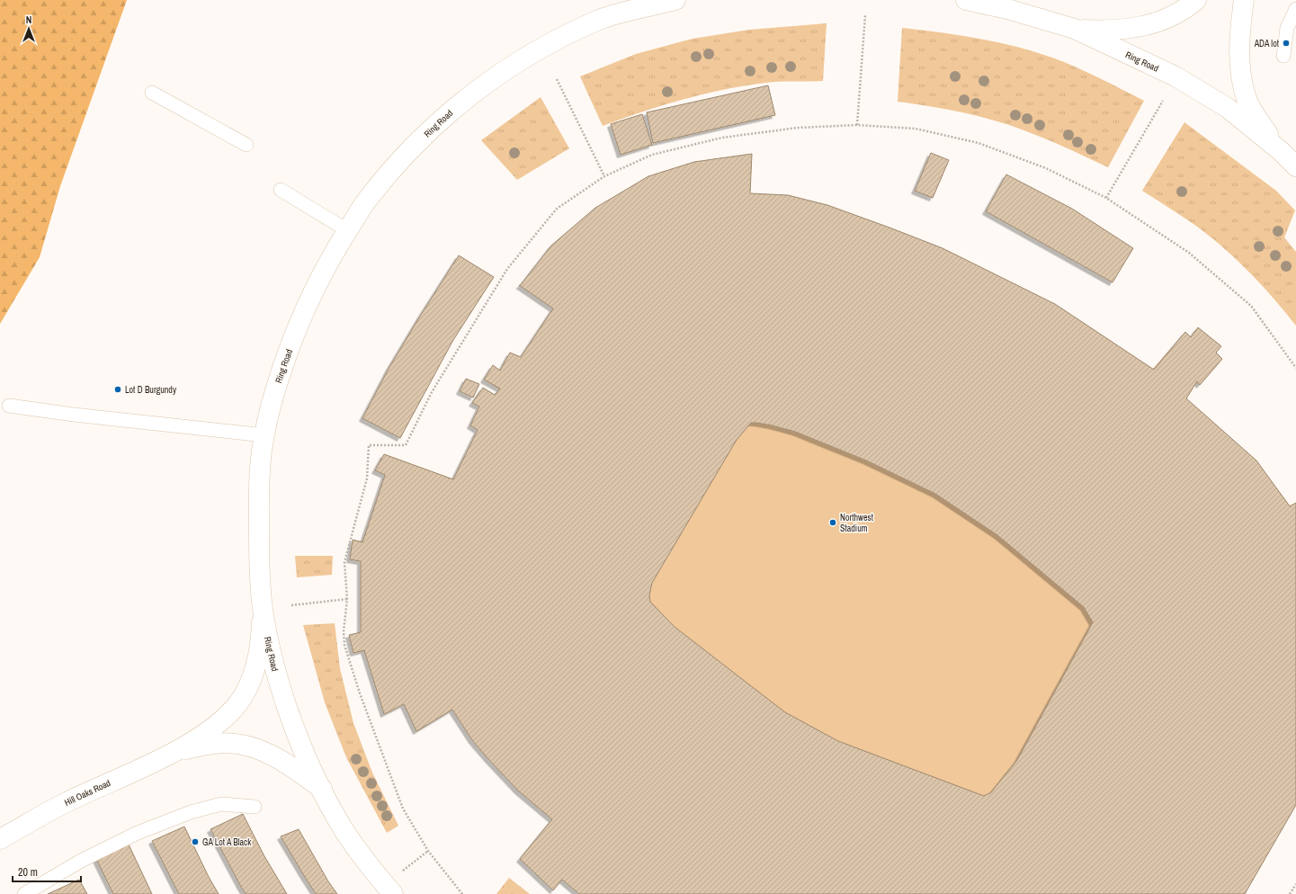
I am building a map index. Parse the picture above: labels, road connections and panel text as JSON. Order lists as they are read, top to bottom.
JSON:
{
  "streets": {
    "main road": ["Ring Road", "Hill Oaks Road"]
  },
  "crossings": [
    ["Ring Road", "Hill Oaks Road"]
  ],
  "places": [
    "ADA lot",
    "Lot D Burgundy",
    "Northwest Stadium",
    "GA Lot A Black"
  ],
  "scale_bar": "20 m",
  "north": "top"
}
